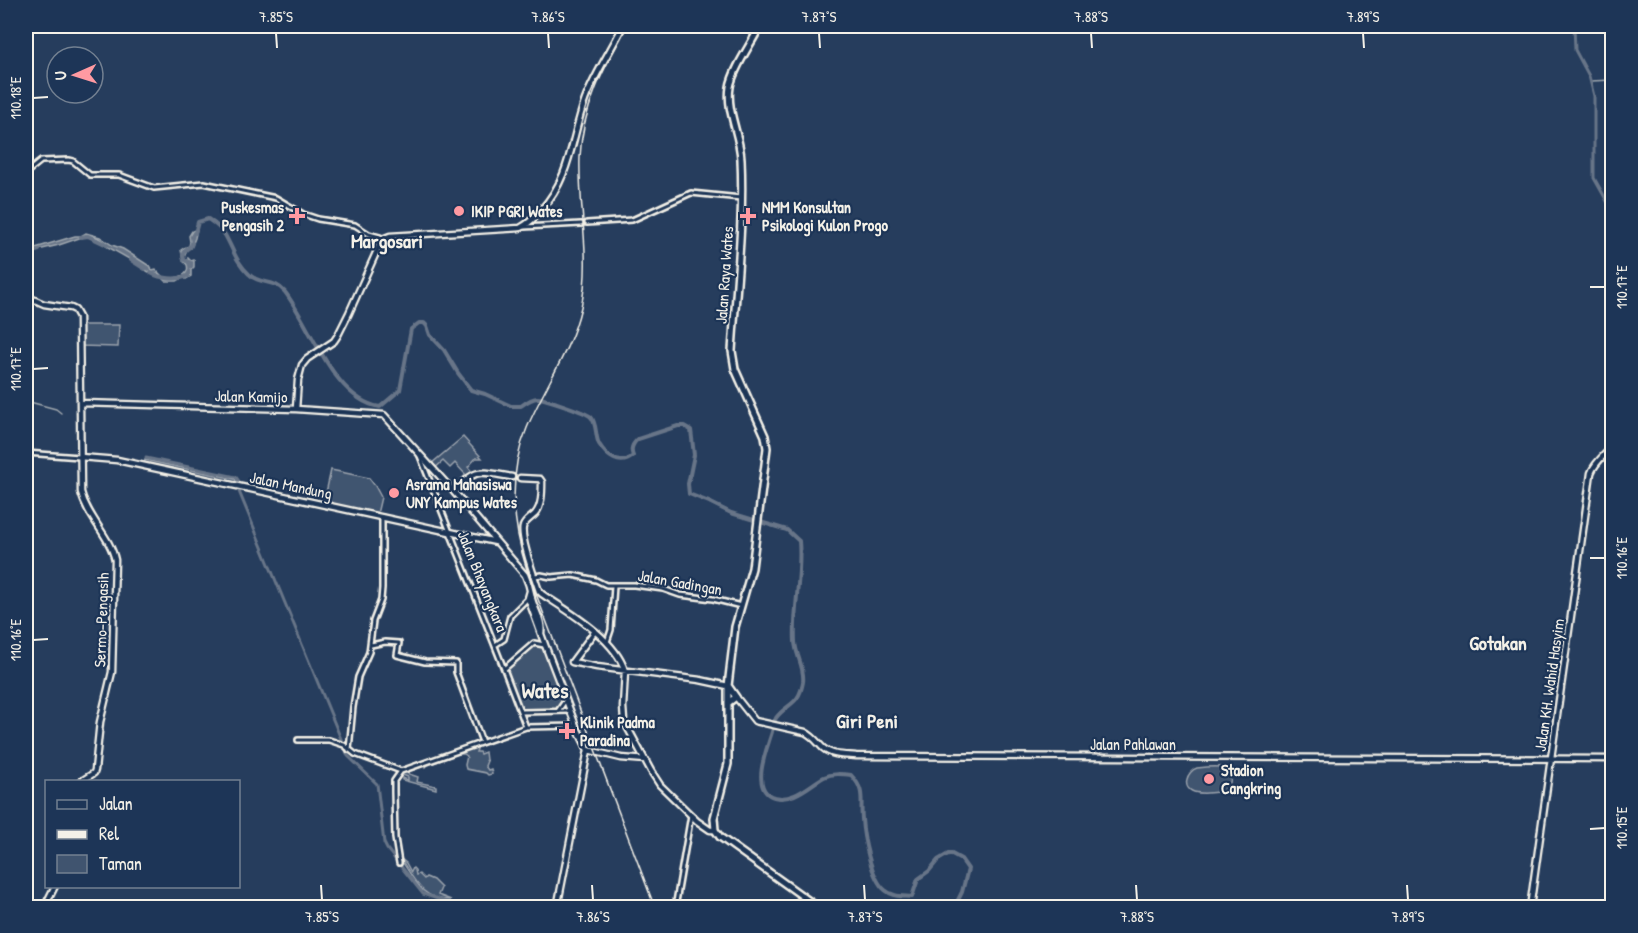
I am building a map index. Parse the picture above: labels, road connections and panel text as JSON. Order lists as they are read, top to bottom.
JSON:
{
  "streets": {
    "highway": ["Jalan Raya Wates", "Jalan Pahlawan"],
    "main road": [
      "Jalan Kamijo",
      "Jalan Mandung",
      "Jalan Bhayangkara",
      "Sermo-Pengasih",
      "Jalan KH. Wahid Hasyim"
    ],
    "street": ["Jalan Gadingan"]
  },
  "crossings": [
    ["Jalan Raya Wates", "Jalan Gadingan"],
    ["Jalan Raya Wates", "Jalan Pahlawan"],
    ["Jalan Kamijo", "Jalan Bhayangkara"],
    ["Jalan Kamijo", "Sermo-Pengasih"],
    ["Jalan Mandung", "Jalan Bhayangkara"],
    ["Jalan Mandung", "Sermo-Pengasih"],
    ["Jalan KH. Wahid Hasyim", "Jalan Pahlawan"]
  ],
  "districts": [
    "Margosari",
    "Gotakan",
    "Wates",
    "Giri Peni"
  ],
  "places": {
    "other": ["IKIP PGRI Wates", "Asrama Mahasiswa UNY Kampus Wates", "Stadion Cangkring"],
    "health": ["Puskesmas Pengasih 2", "NMM Konsultan Psikologi Kulon Progo", "Klinik Padma Paradina"]
  },
  "legend": ["Jalan", "Rel", "Taman"],
  "north": "left",
  "coordinates": [
    "7.85°S",
    "7.86°S",
    "7.87°S",
    "7.88°S",
    "7.89°S",
    "110.18°E",
    "110.17°E",
    "110.16°E",
    "110.15°E"
  ]
}
